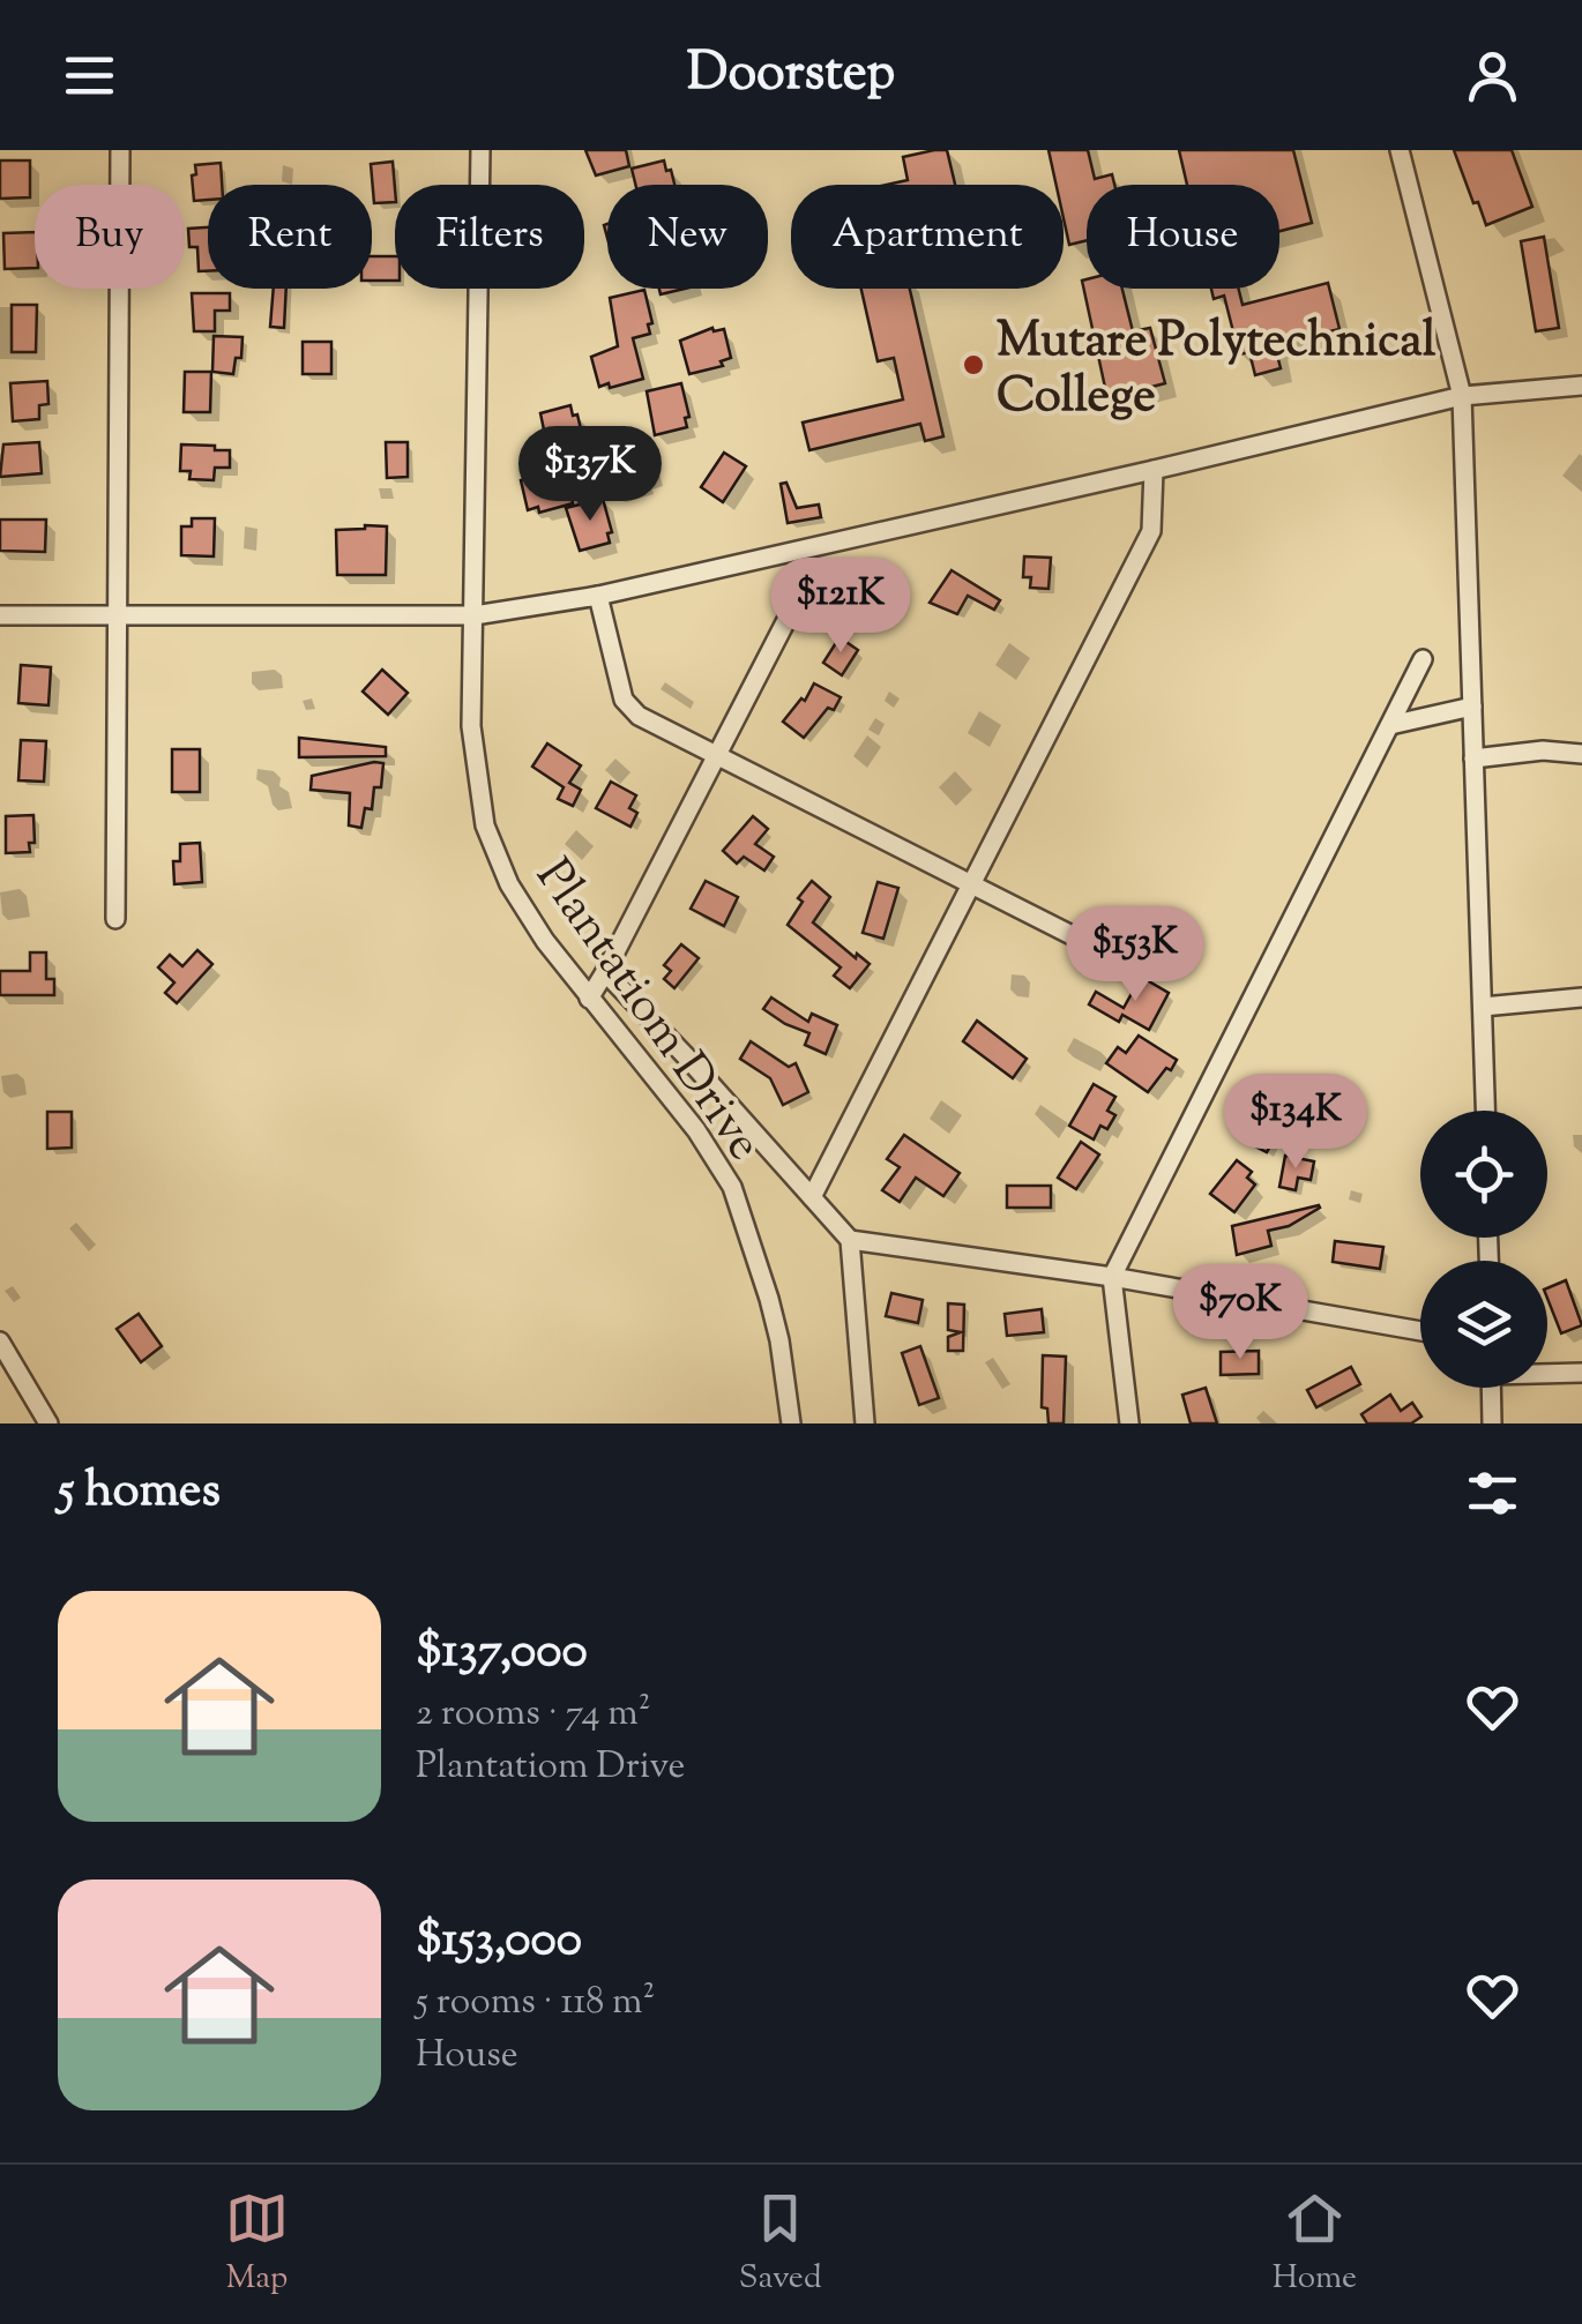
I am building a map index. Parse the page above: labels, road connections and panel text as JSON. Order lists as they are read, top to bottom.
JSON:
{
  "streets": {
    "street": ["Plantatiom Drive"]
  },
  "places": ["Mutare Polytechnical College"],
  "page": {
    "header": "Doorstep",
    "chip": [
      "Buy",
      "Rent",
      "Filters",
      "New",
      "Apartment",
      "House"
    ],
    "price": [
      "$137K",
      "$121K",
      "$153K",
      "$134K",
      "$70K"
    ],
    "heading": "5 homes",
    "list": [
      {
        "name": "$137,000",
        "note": "2 rooms · 74 m² · Plantatiom Drive"
      },
      {
        "name": "$153,000",
        "note": "5 rooms · 118 m² · House"
      }
    ],
    "tabs": ["Map", "Saved", "Home"]
  }
}
